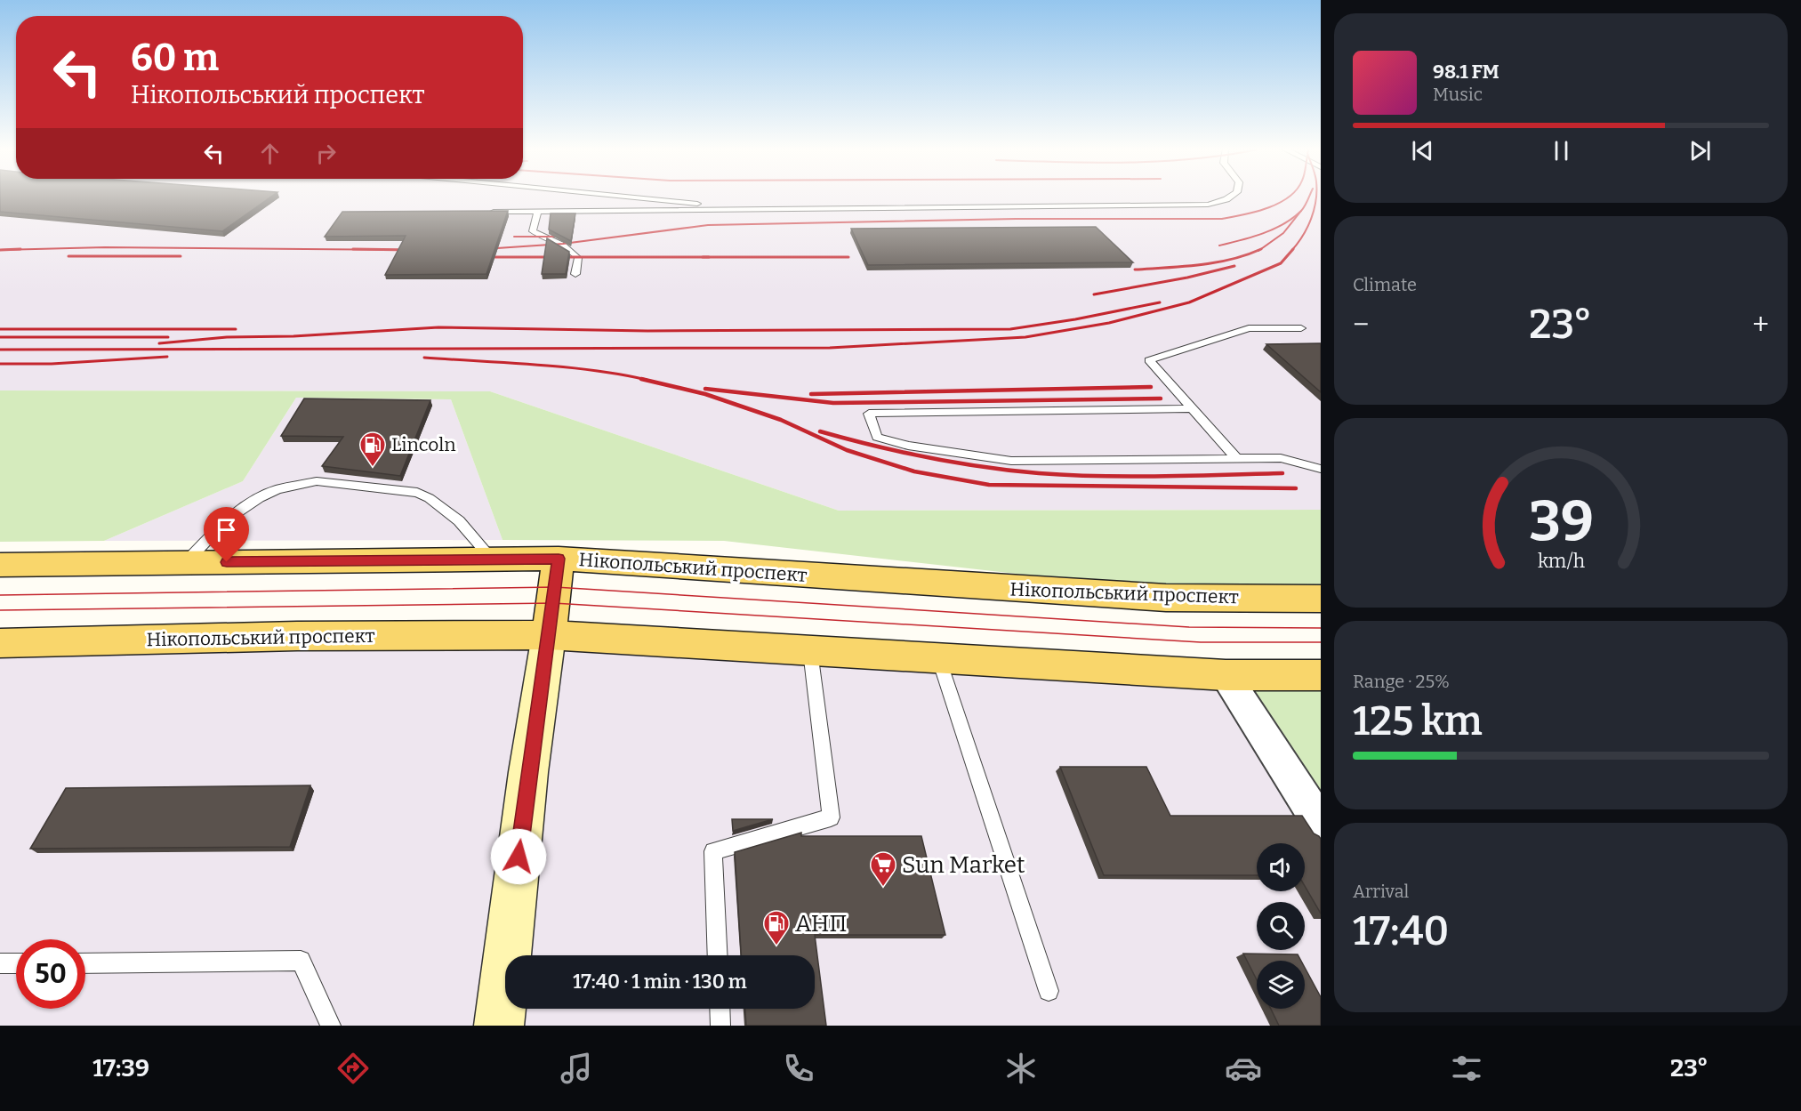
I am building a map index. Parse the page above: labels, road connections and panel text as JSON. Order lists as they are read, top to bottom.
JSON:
{
  "streets": {
    "main road": ["Нікопольський проспект"]
  },
  "places": {
    "fuel station": ["Lincoln", "АНП"],
    "supermarket": ["Sun Market"]
  },
  "page": {
    "turn": ["60 m", "Нікопольський проспект"],
    "song": ["98.1 FM", "Music"],
    "tile": [
      "Climate",
      ["Range · 25%", "125 km"],
      ["Arrival", "17:40"]
    ],
    "heat": ["−", "23°", "+"],
    "limit": "50",
    "trip": "17:40 · 1 min · 130 m",
    "tabs": ["17:39", "23°"],
    "gauge": ["39", "km/h"]
  }
}
